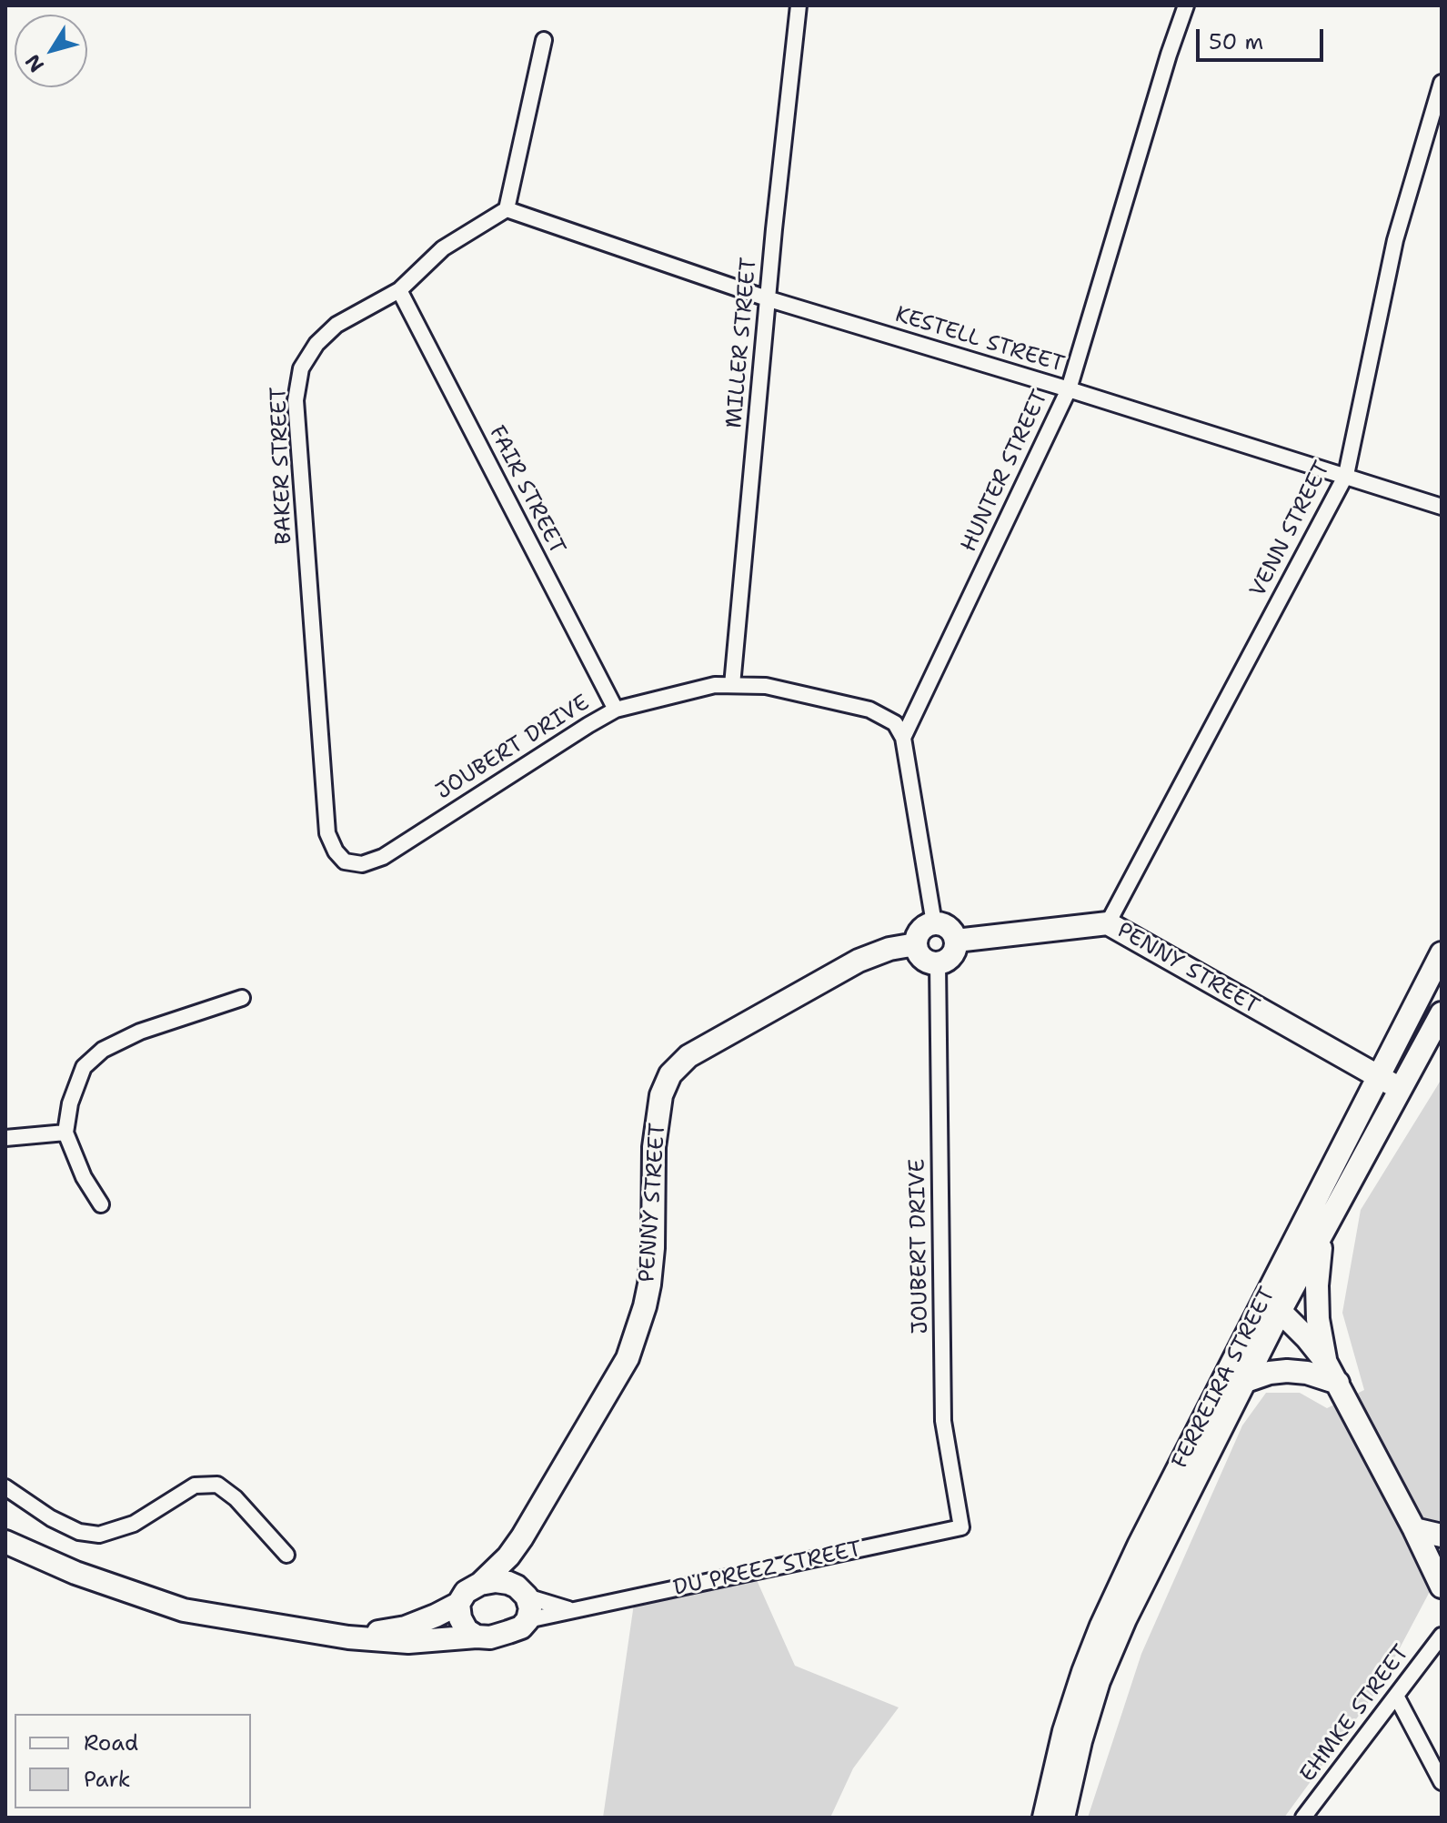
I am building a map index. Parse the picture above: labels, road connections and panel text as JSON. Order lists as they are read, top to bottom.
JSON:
{
  "streets": {
    "street": [
      "KESTELL STREET",
      "MILLER STREET",
      "BAKER STREET",
      "HUNTER STREET",
      "FAIR STREET",
      "VENN STREET",
      "JOUBERT DRIVE",
      "PENNY STREET",
      "FERREIRA STREET",
      "DU PREEZ STREET",
      "EHMKE STREET"
    ]
  },
  "crossings": [
    ["KESTELL STREET", "MILLER STREET"],
    ["KESTELL STREET", "BAKER STREET"],
    ["KESTELL STREET", "HUNTER STREET"],
    ["KESTELL STREET", "VENN STREET"],
    ["MILLER STREET", "JOUBERT DRIVE"],
    ["BAKER STREET", "FAIR STREET"],
    ["BAKER STREET", "JOUBERT DRIVE"],
    ["HUNTER STREET", "JOUBERT DRIVE"],
    ["FAIR STREET", "JOUBERT DRIVE"],
    ["VENN STREET", "PENNY STREET"],
    ["JOUBERT DRIVE", "PENNY STREET"],
    ["JOUBERT DRIVE", "DU PREEZ STREET"],
    ["PENNY STREET", "FERREIRA STREET"],
    ["PENNY STREET", "DU PREEZ STREET"]
  ],
  "legend": ["Road", "Park"],
  "scale_bar": "50 m",
  "north": "bottom left"
}
